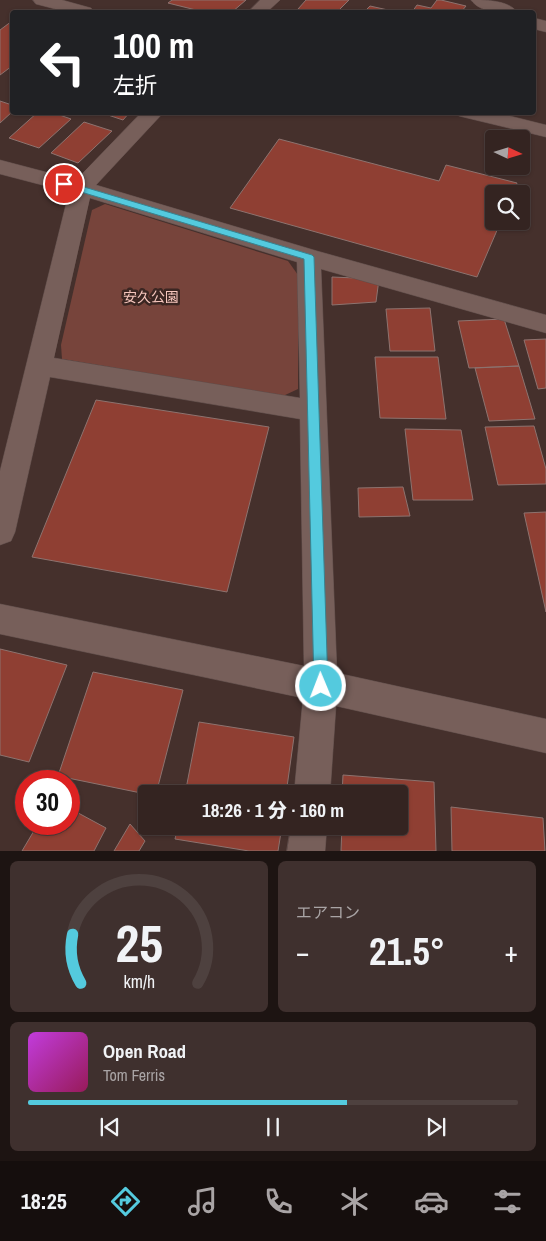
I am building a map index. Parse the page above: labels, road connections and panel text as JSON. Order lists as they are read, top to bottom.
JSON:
{
  "parks": ["安久公園"],
  "north": "right",
  "page": {
    "turn": ["100 m", "左折"],
    "limit": "30",
    "trip": "18:26 · 1 分 · 160 m",
    "tile": "エアコン",
    "heat": ["−", "21.5°", "+"],
    "song": ["Open Road", "Tom Ferris"],
    "tabs": "18:25",
    "gauge": ["25", "km/h"]
  }
}
